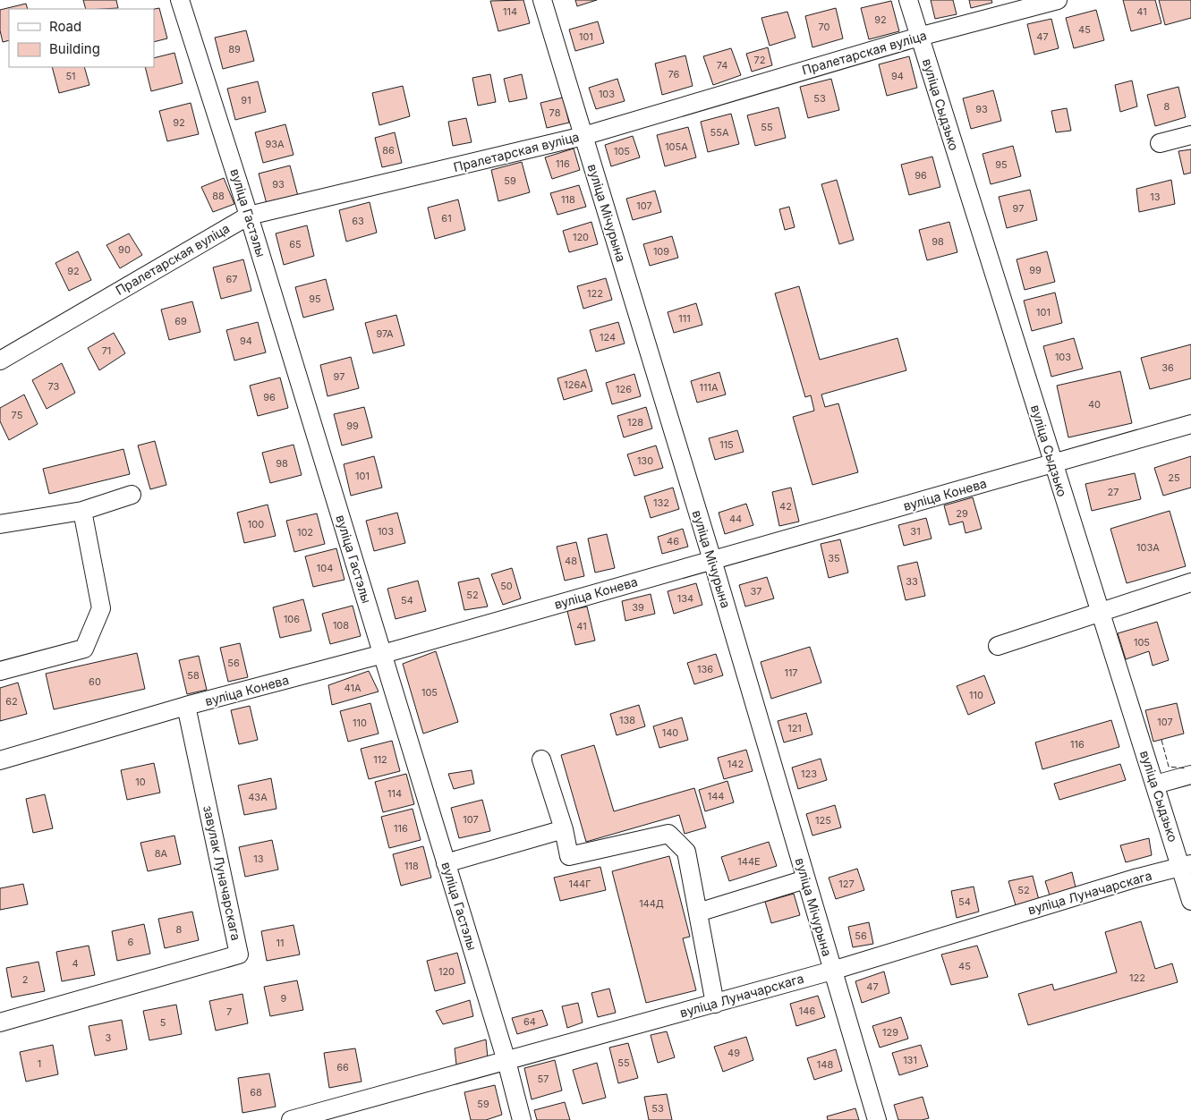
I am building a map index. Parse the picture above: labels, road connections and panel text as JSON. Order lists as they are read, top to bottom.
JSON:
{
  "streets": {
    "street": [
      "Пралетарская вуліца",
      "вуліца Сыдзько",
      "вуліца Гастэлы",
      "вуліца Мічурына",
      "вуліца Конева",
      "завулак Луначарскага",
      "вуліца Луначарскага"
    ]
  },
  "crossings": [
    ["Пралетарская вуліца", "вуліца Сыдзько"],
    ["Пралетарская вуліца", "вуліца Гастэлы"],
    ["Пралетарская вуліца", "вуліца Мічурына"],
    ["вуліца Сыдзько", "вуліца Конева"],
    ["вуліца Сыдзько", "вуліца Луначарскага"],
    ["вуліца Гастэлы", "вуліца Конева"],
    ["вуліца Гастэлы", "вуліца Луначарскага"],
    ["вуліца Мічурына", "вуліца Конева"],
    ["вуліца Мічурына", "вуліца Луначарскага"],
    ["вуліца Конева", "завулак Луначарскага"]
  ],
  "house_numbers": [
    "114",
    "41",
    "92",
    "70",
    "45",
    "101",
    "47",
    "89",
    "72",
    "74",
    "76",
    "51",
    "94",
    "103",
    "53",
    "91",
    "8",
    "93",
    "78",
    "92",
    "55",
    "55А",
    "93А",
    "105А",
    "86",
    "105",
    "116",
    "95",
    "96",
    "59",
    "93",
    "88",
    "13",
    "118",
    "107",
    "97",
    "61",
    "63",
    "120",
    "98",
    "65",
    "90",
    "109",
    "99",
    "92",
    "67",
    "122",
    "95",
    "101",
    "111",
    "69",
    "97А",
    "124",
    "94",
    "71",
    "103",
    "36",
    "97",
    "126А",
    "73",
    "111А",
    "126",
    "96",
    "40",
    "75",
    "128",
    "99",
    "115",
    "130",
    "98",
    "101",
    "25",
    "27",
    "132",
    "42",
    "29",
    "44",
    "100",
    "103",
    "31",
    "102",
    "46",
    "103А",
    "35",
    "48",
    "104",
    "33",
    "50",
    "37",
    "52",
    "134",
    "54",
    "39",
    "106",
    "108",
    "41",
    "105",
    "56",
    "136",
    "117",
    "58",
    "60",
    "41А",
    "105",
    "110",
    "62",
    "138",
    "107",
    "110",
    "121",
    "140",
    "116",
    "112",
    "142",
    "123",
    "10",
    "114",
    "144",
    "43А",
    "107",
    "125",
    "116",
    "8А",
    "13",
    "144Е",
    "118",
    "144Г",
    "127",
    "52",
    "54",
    "144Д",
    "8",
    "56",
    "6",
    "11",
    "4",
    "45",
    "120",
    "122",
    "2",
    "47",
    "9",
    "146",
    "7",
    "64",
    "5",
    "129",
    "3",
    "49",
    "131",
    "55",
    "1",
    "148",
    "66",
    "57",
    "68",
    "59",
    "53"
  ],
  "legend": ["Road", "Building"]
}
